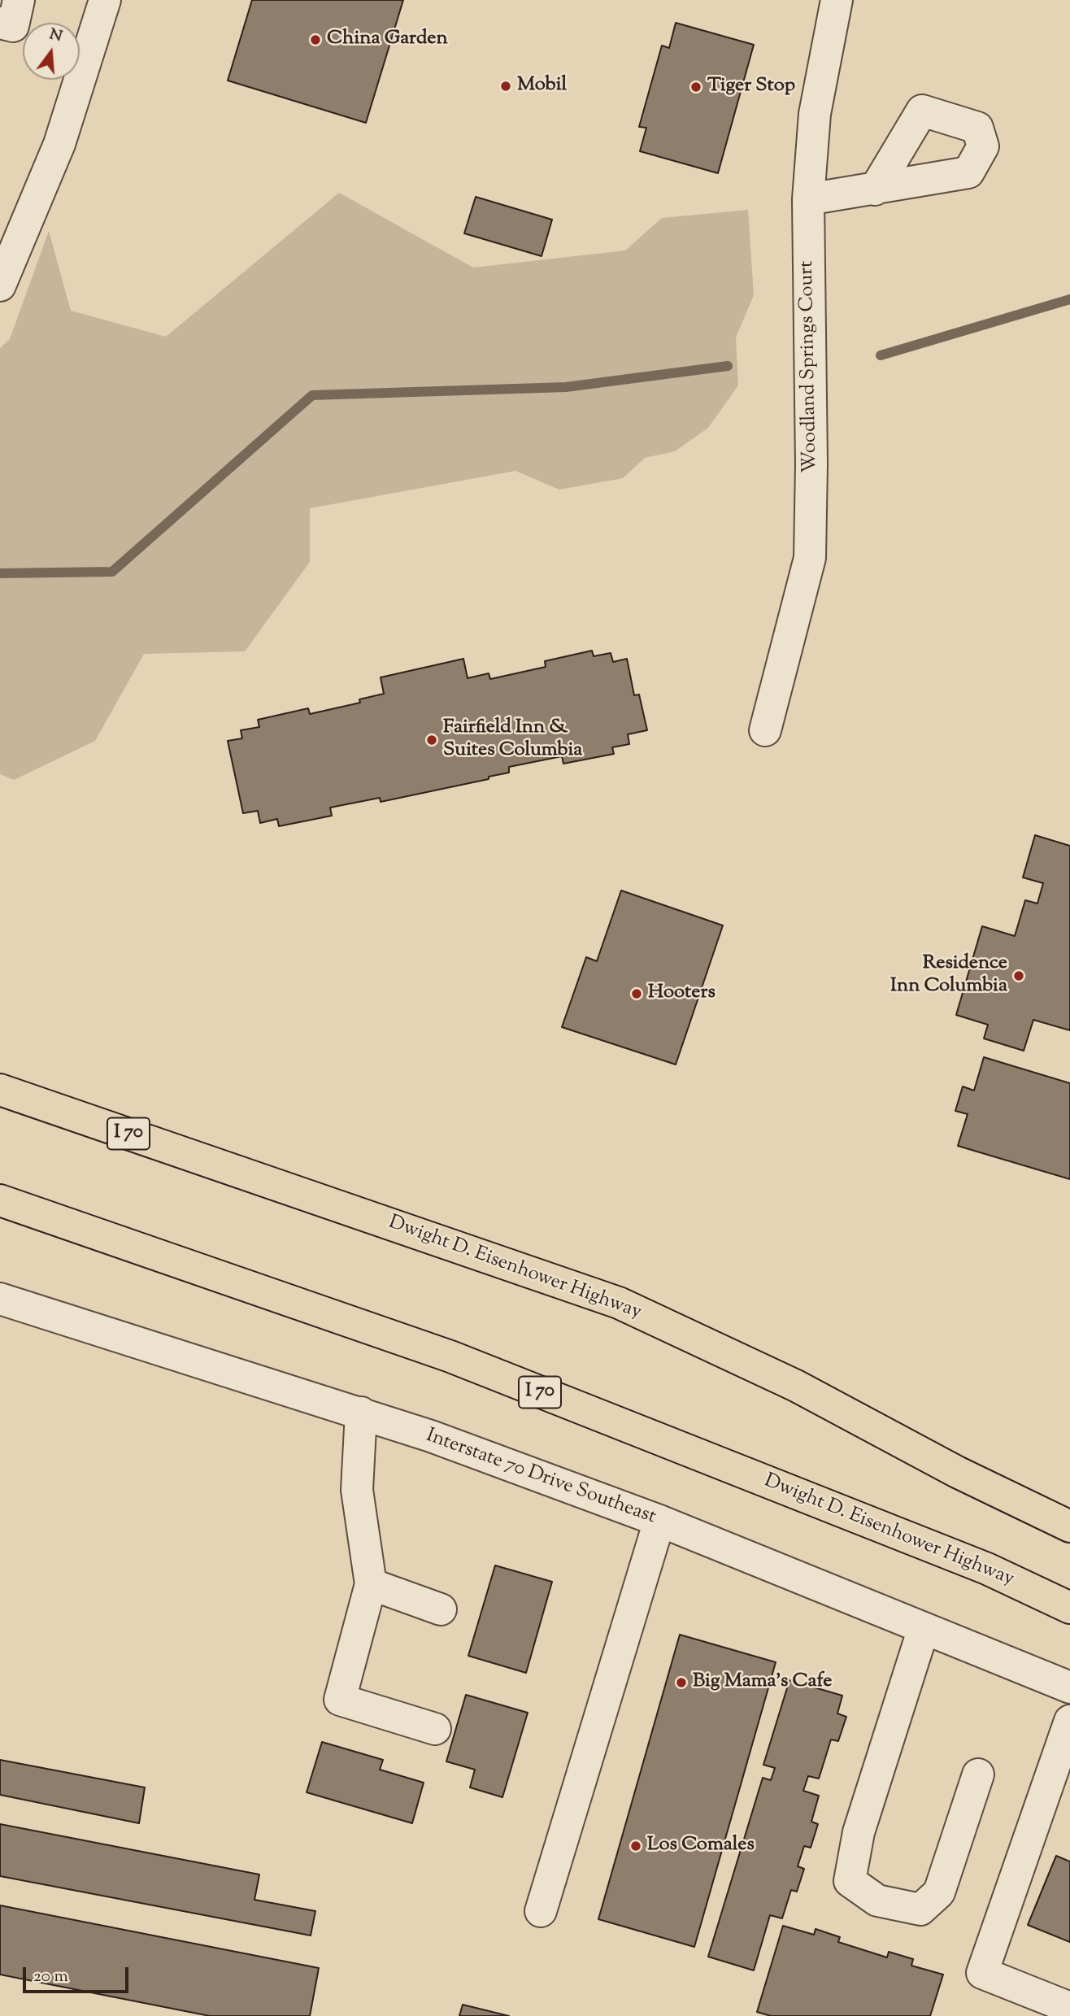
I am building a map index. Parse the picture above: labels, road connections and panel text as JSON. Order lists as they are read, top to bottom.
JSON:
{
  "streets": {
    "highway": ["I 70", "Dwight D. Eisenhower Highway"],
    "street": ["Woodland Springs Court", "Interstate 70 Drive Southeast"]
  },
  "places": [
    "China Garden",
    "Mobil",
    "Tiger Stop",
    "Fairfield Inn & Suites Columbia",
    "Residence Inn Columbia",
    "Hooters",
    "Big Mama's Cafe",
    "Los Comales"
  ],
  "scale_bar": "20 m",
  "north": "top"
}
